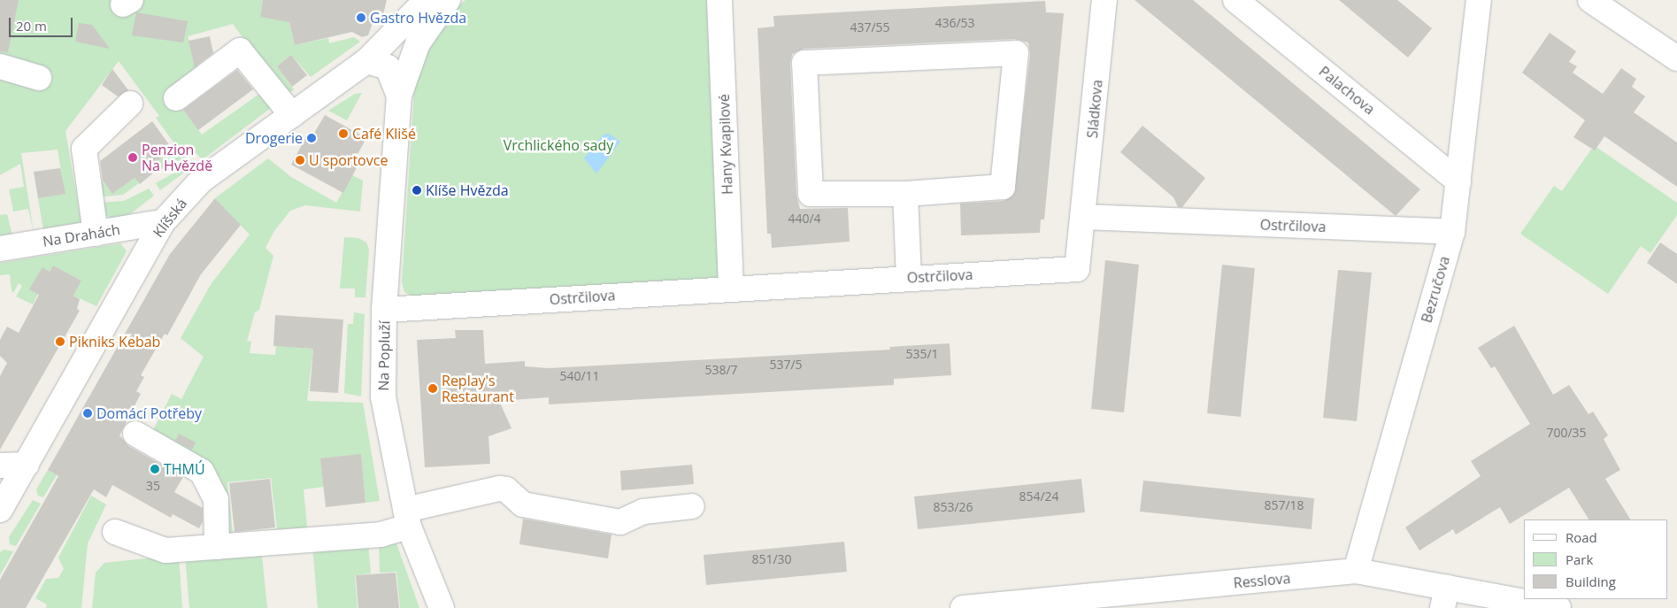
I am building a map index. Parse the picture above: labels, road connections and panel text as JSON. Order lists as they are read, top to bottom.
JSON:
{
  "streets": {
    "street": [
      "Palachova",
      "Sládkova",
      "Hany Kvapilové",
      "Klíšská",
      "Ostrčilova",
      "Na Drahách",
      "Bezručova",
      "Na Popluží",
      "Resslova"
    ]
  },
  "crossings": [
    ["Palachova", "Bezručova"],
    ["Sládkova", "Ostrčilova"],
    ["Hany Kvapilové", "Ostrčilova"],
    ["Klíšská", "Na Drahách"],
    ["Klíšská", "Na Popluží"],
    ["Ostrčilova", "Bezručova"],
    ["Ostrčilova", "Na Popluží"],
    ["Bezručova", "Resslova"]
  ],
  "parks": ["Vrchlického sady"],
  "places": [
    "Gastro Hvězda",
    "Café Klišé",
    "Drogerie",
    "Penzion Na Hvězdě",
    "U sportovce",
    "Klíše Hvězda",
    "Pikniks Kebab",
    "Replay's Restaurant",
    "Domácí Potřeby",
    "THMÚ"
  ],
  "house_numbers": [
    "436/53",
    "437/55",
    "440/4",
    "535/1",
    "537/5",
    "538/7",
    "540/11",
    "700/35",
    "35",
    "854/24",
    "857/18",
    "853/26",
    "851/30"
  ],
  "legend": ["Road", "Park", "Building"],
  "scale_bar": "20 m"
}
